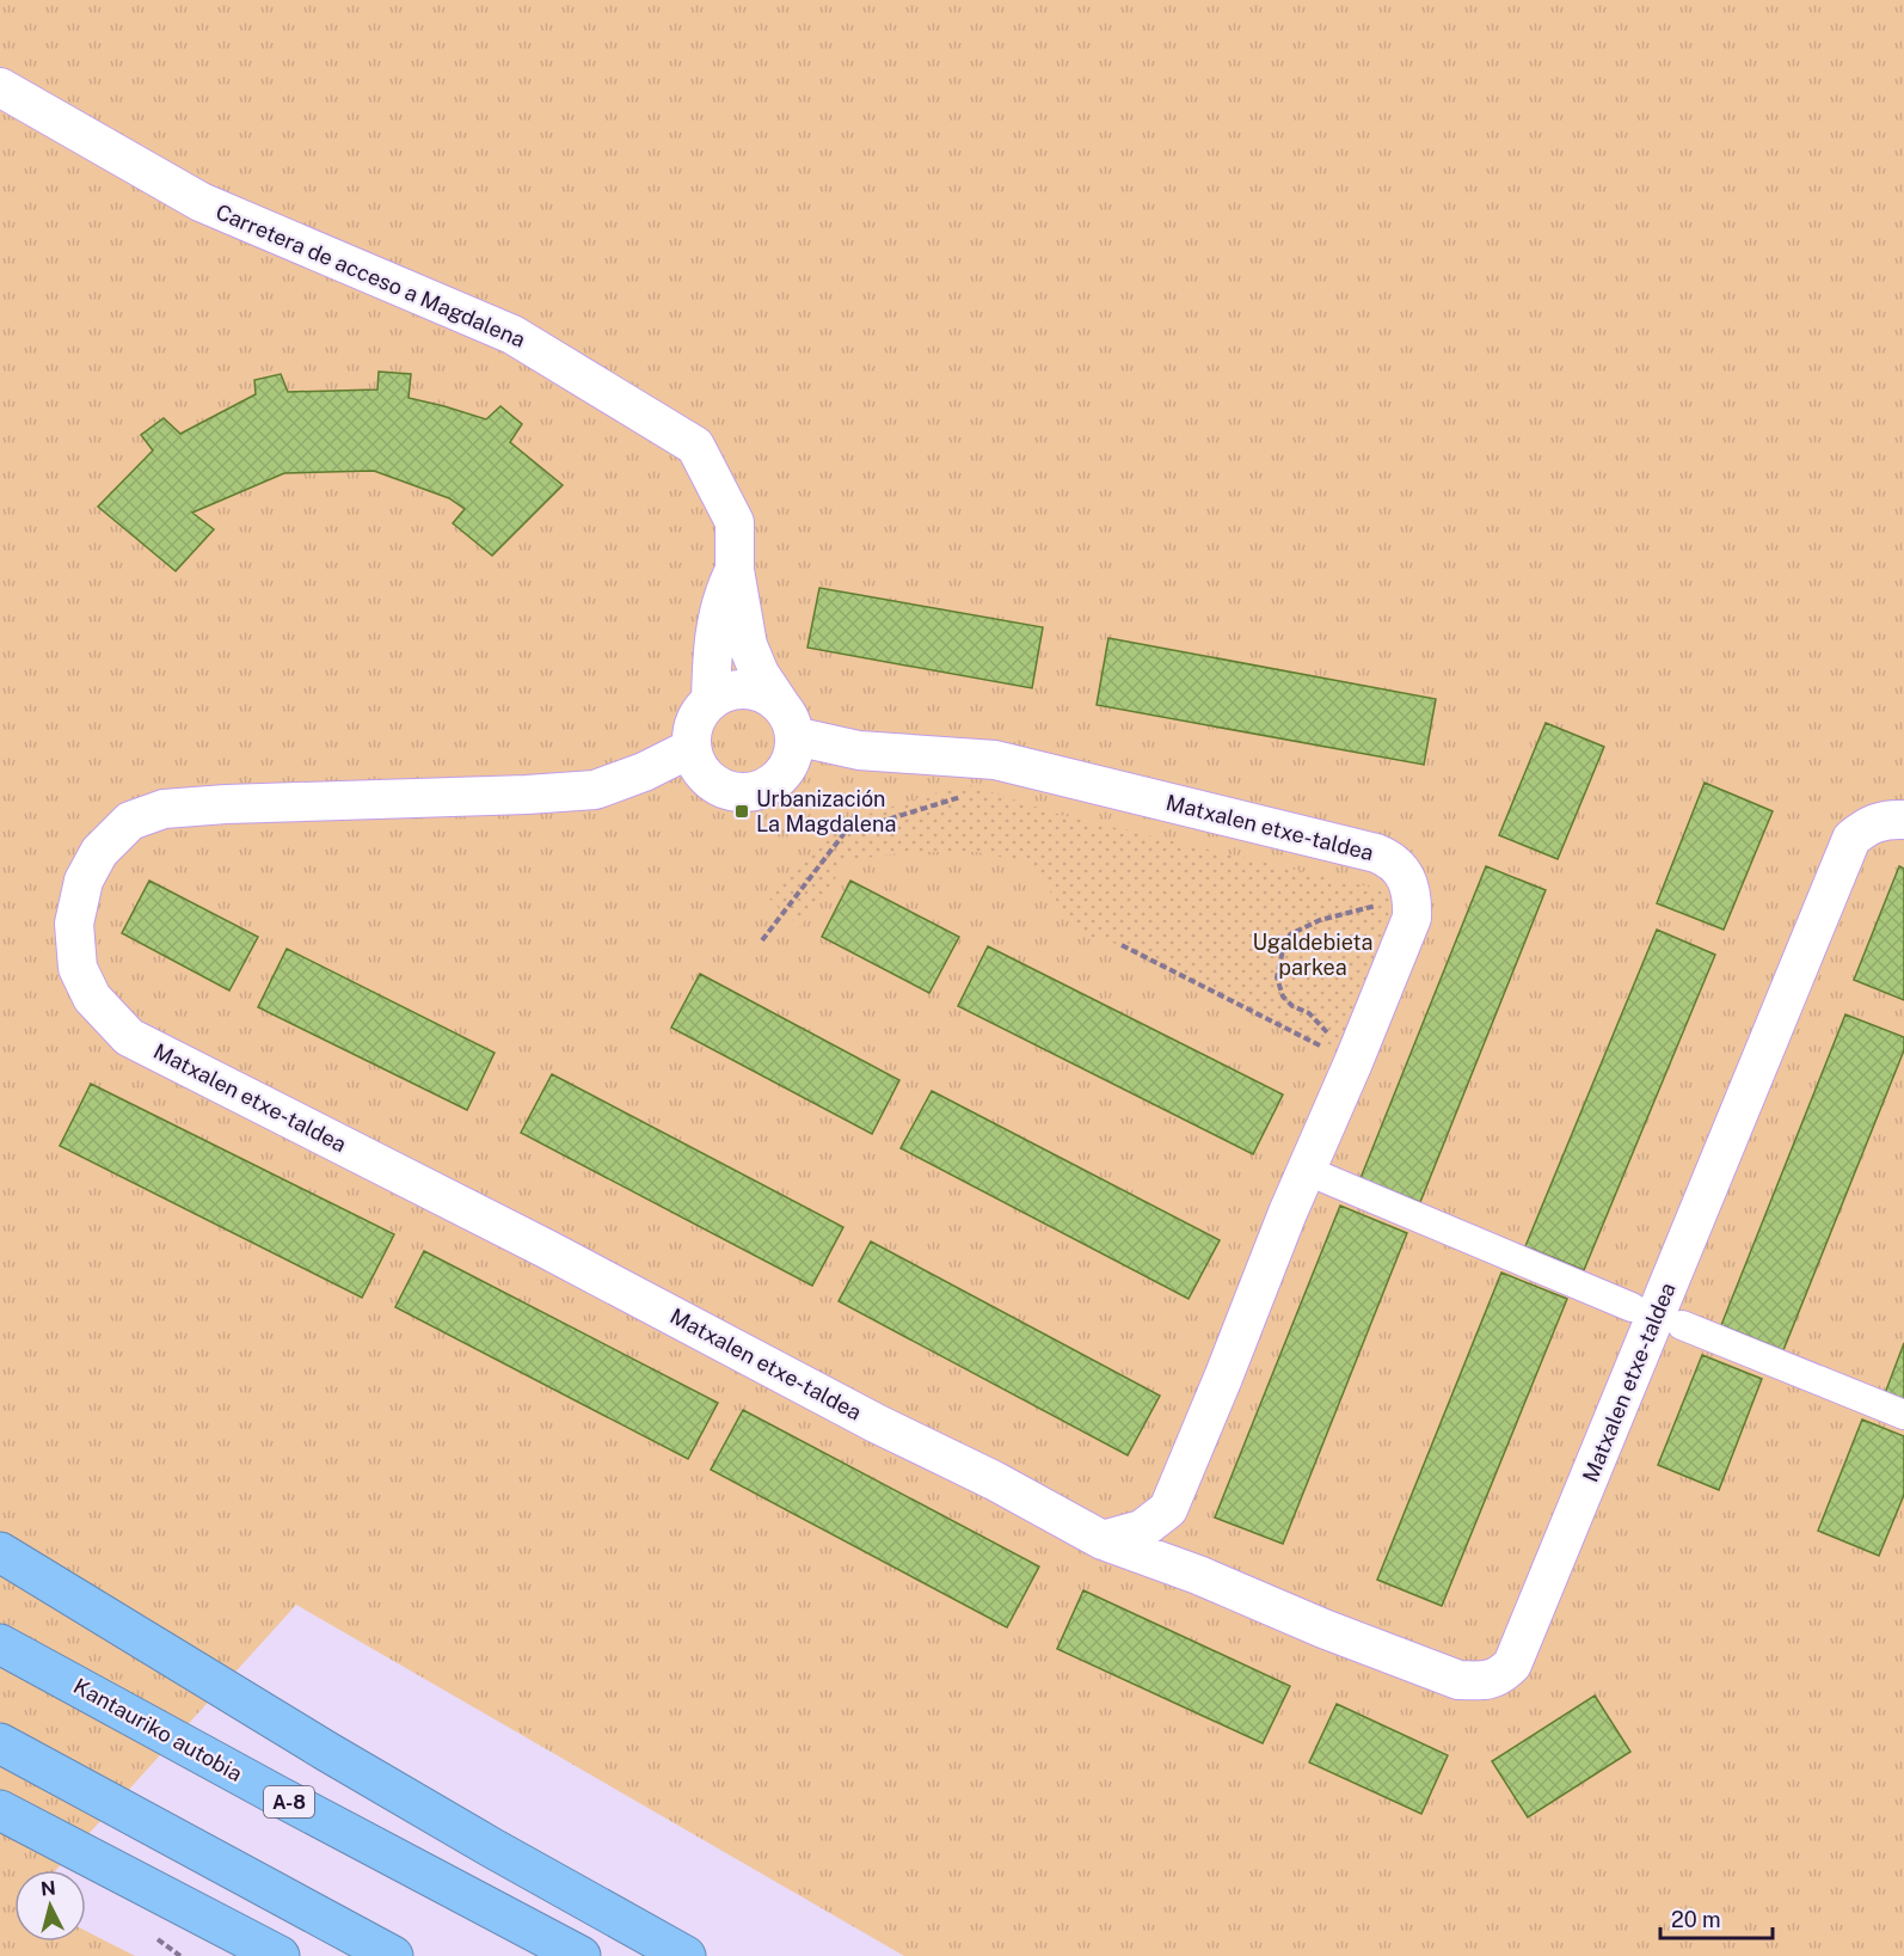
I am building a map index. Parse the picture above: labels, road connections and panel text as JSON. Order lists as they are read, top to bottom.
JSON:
{
  "streets": {
    "highway": ["Kantauriko autobia", "A-8"],
    "street": ["Carretera de acceso a Magdalena", "Matxalen etxe-taldea"]
  },
  "crossings": [
    ["Carretera de acceso a Magdalena", "Matxalen etxe-taldea"]
  ],
  "parks": ["Ugaldebieta parkea"],
  "places": {
    "transit": ["Urbanización La Magdalena"]
  },
  "scale_bar": "20 m",
  "north": "top"
}
